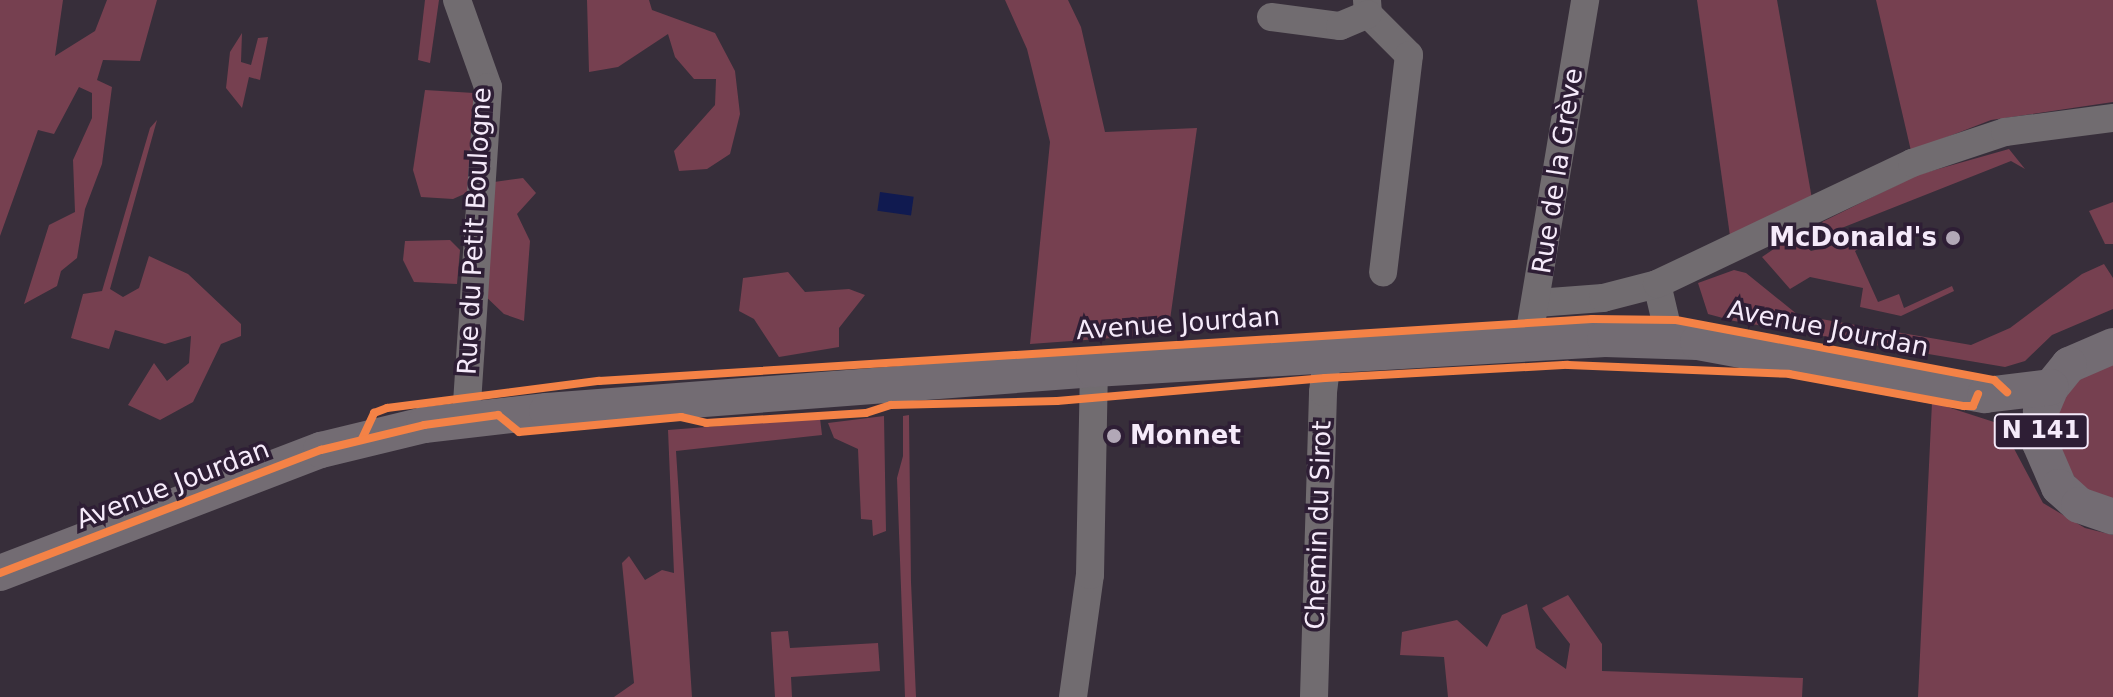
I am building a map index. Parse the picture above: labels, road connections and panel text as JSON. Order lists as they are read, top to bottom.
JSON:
{
  "streets": {
    "main road": ["Avenue Jourdan", "N 141"],
    "street": ["Rue de la Grève", "Rue du Petit Boulogne", "Chemin du Sirot"]
  },
  "crossings": [
    ["Rue de la Grève", "Avenue Jourdan"],
    ["Rue du Petit Boulogne", "Avenue Jourdan"],
    ["Avenue Jourdan", "N 141"],
    ["Avenue Jourdan", "Chemin du Sirot"]
  ],
  "places": ["McDonald's", "Monnet"]
}
